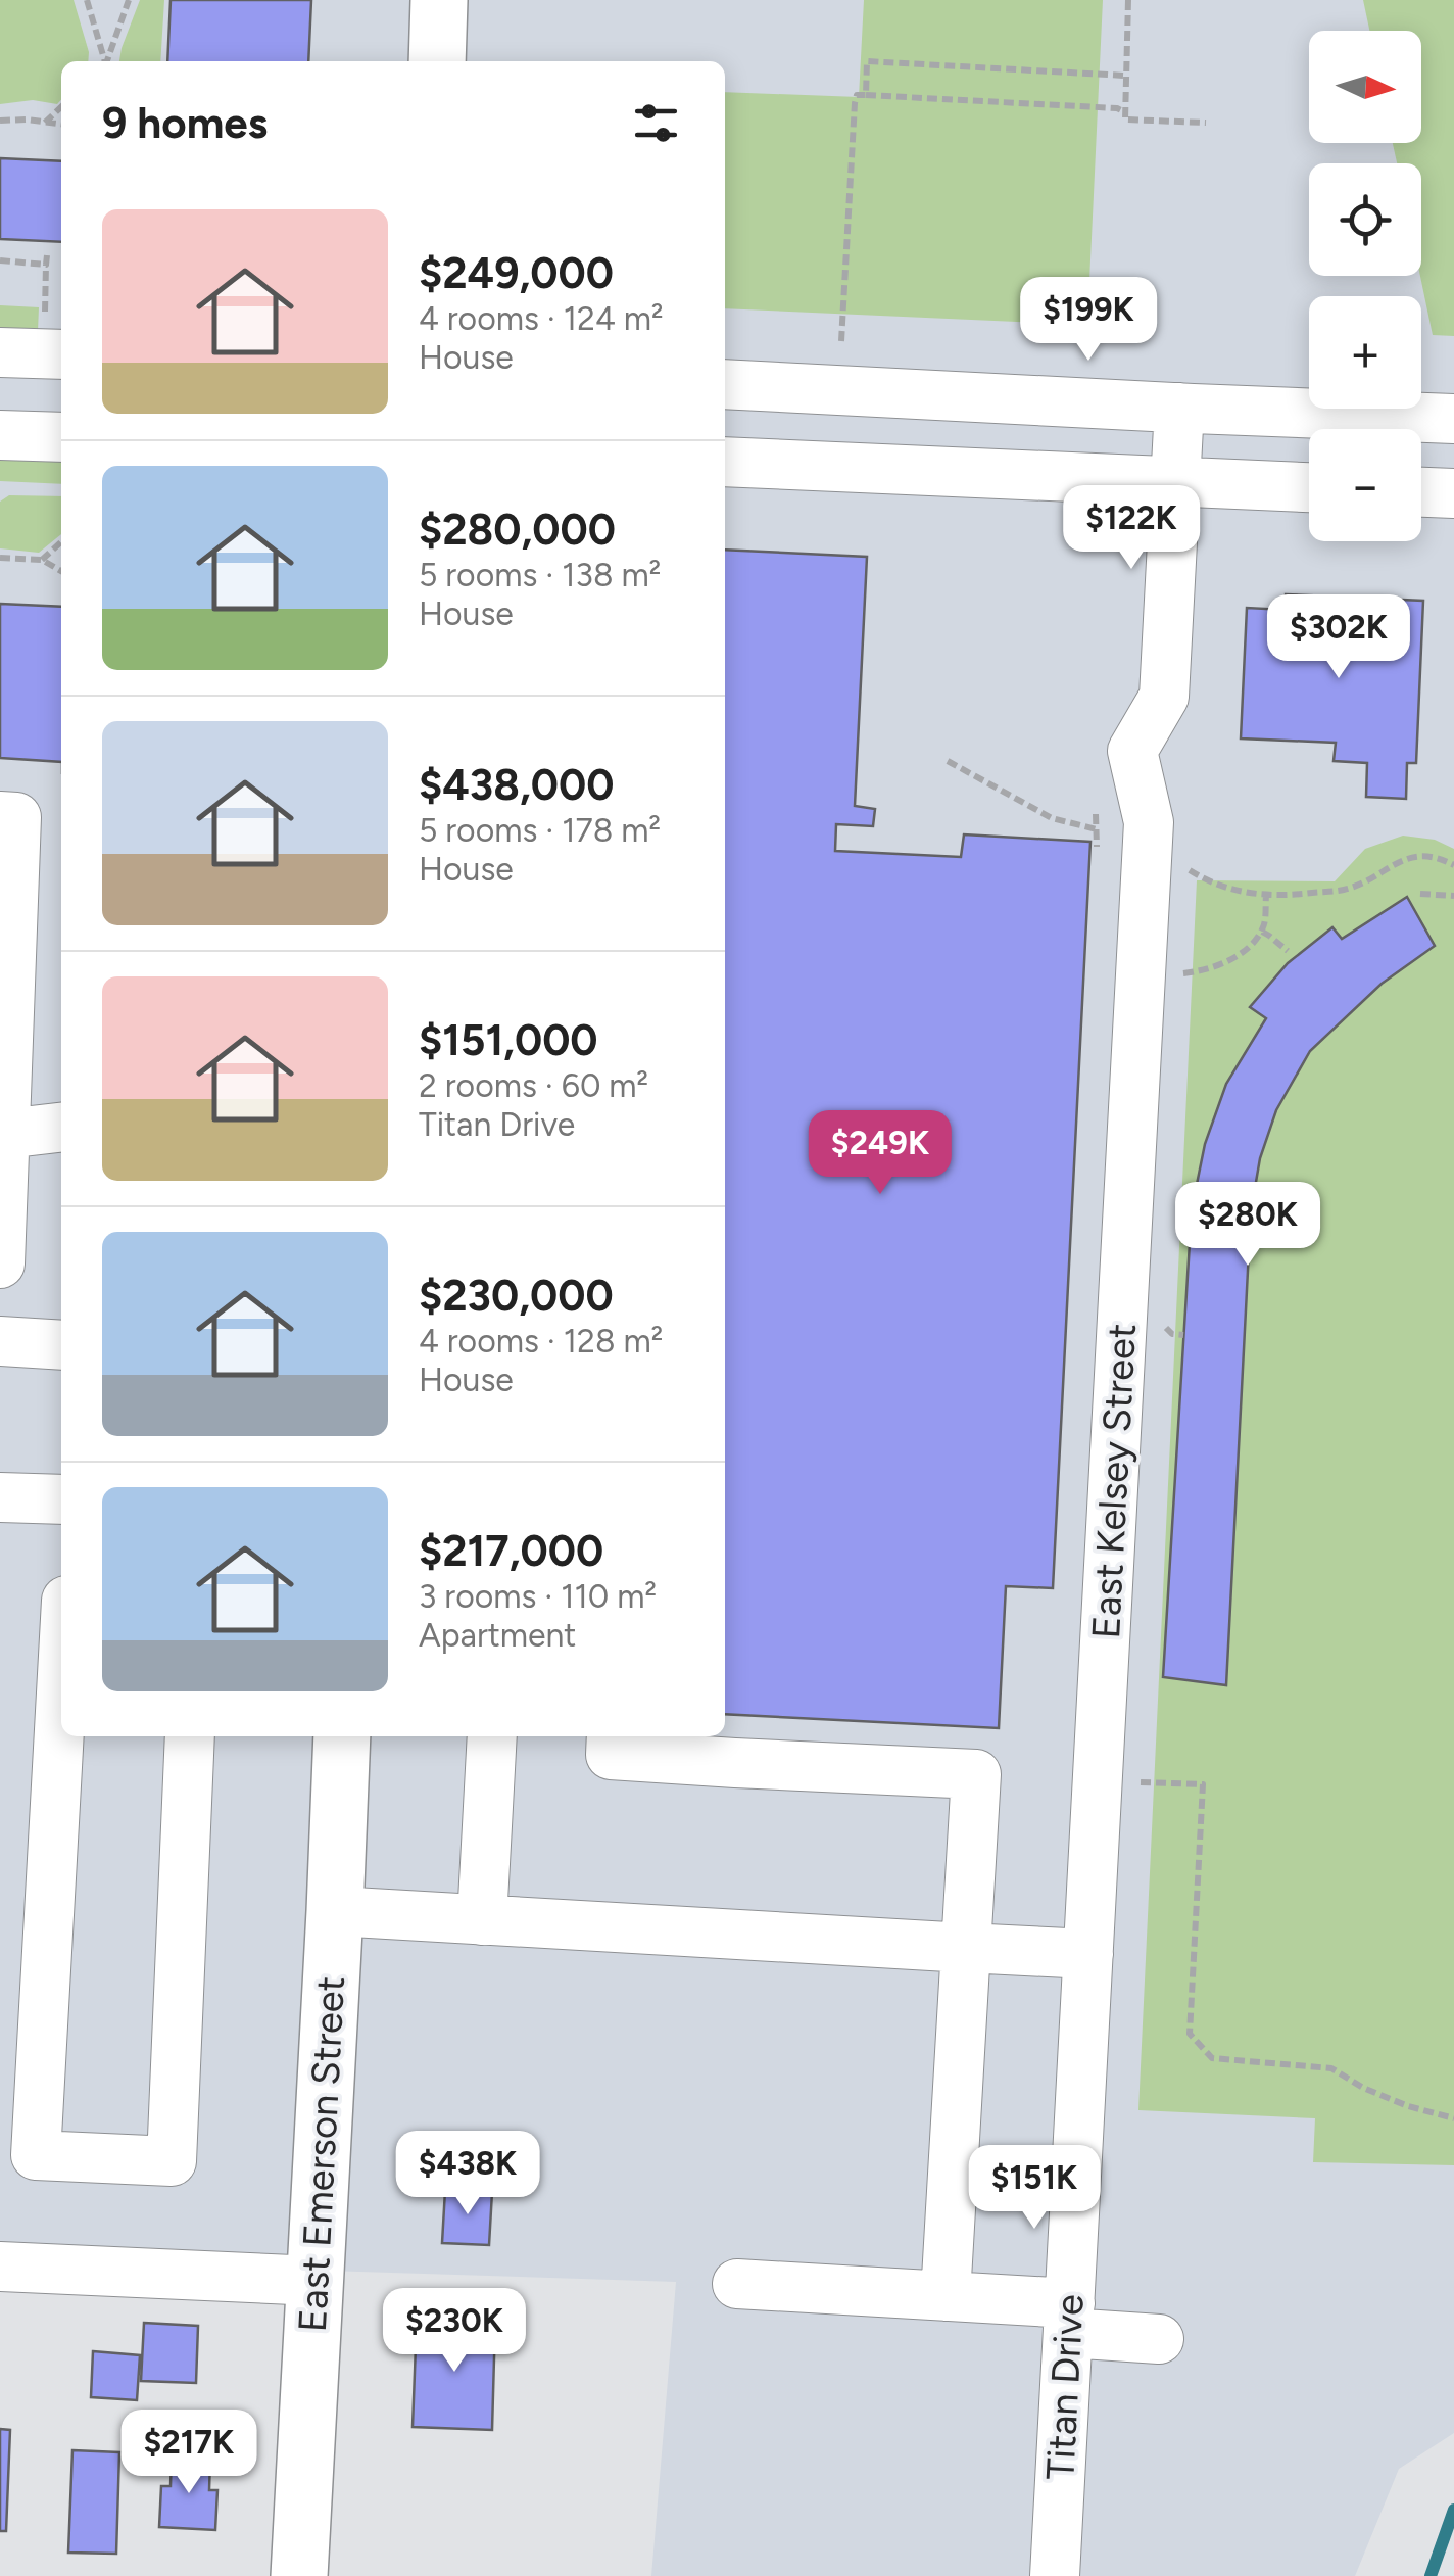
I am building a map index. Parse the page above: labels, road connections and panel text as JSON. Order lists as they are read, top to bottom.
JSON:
{
  "streets": {
    "main road": ["East Emerson Street"],
    "street": ["East Kelsey Street", "Titan Drive"]
  },
  "crossings": [
    ["East Kelsey Street", "Titan Drive"]
  ],
  "north": "right",
  "page": {
    "map_buttons": ["+", "−"],
    "heading": "9 homes",
    "list": [
      {
        "name": "$249,000",
        "note": "4 rooms · 124 m² · House"
      },
      {
        "name": "$280,000",
        "note": "5 rooms · 138 m² · House"
      },
      {
        "name": "$438,000",
        "note": "5 rooms · 178 m² · House"
      },
      {
        "name": "$151,000",
        "note": "2 rooms · 60 m² · Titan Drive"
      },
      {
        "name": "$230,000",
        "note": "4 rooms · 128 m² · House"
      },
      {
        "name": "$217,000",
        "note": "3 rooms · 110 m² · Apartment"
      }
    ],
    "price": [
      "$199K",
      "$122K",
      "$302K",
      "$249K",
      "$280K",
      "$438K",
      "$151K",
      "$230K",
      "$217K"
    ]
  }
}
